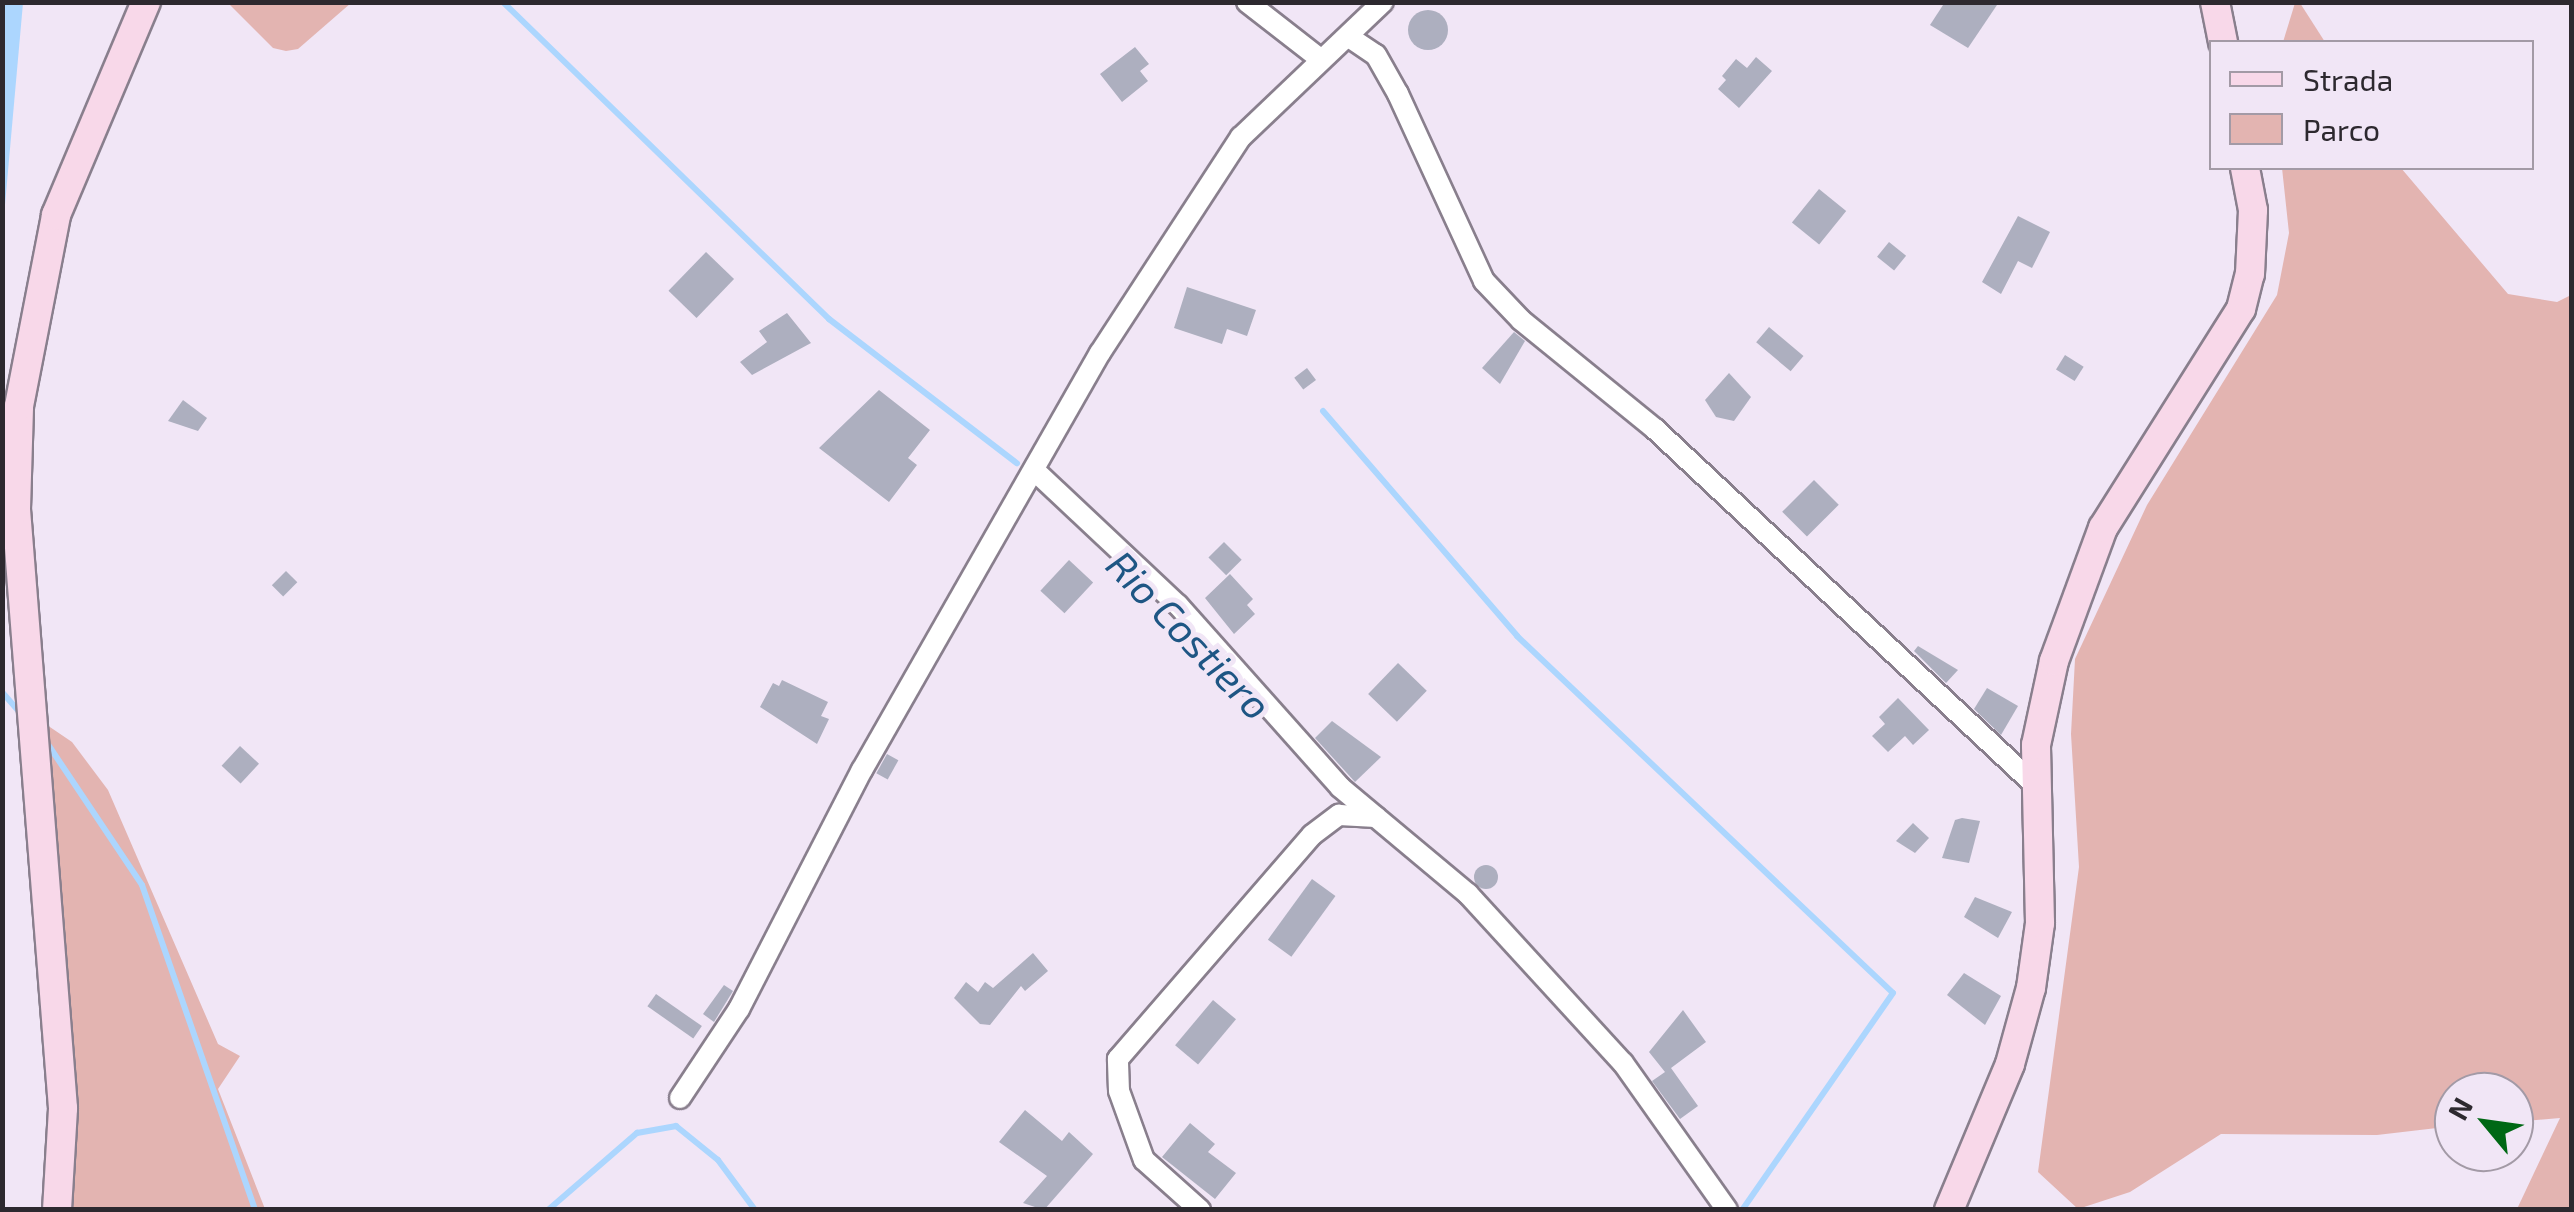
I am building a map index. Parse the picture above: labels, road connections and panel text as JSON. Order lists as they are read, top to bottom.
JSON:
{
  "water": ["Rio Costiero"],
  "legend": ["Strada", "Parco"],
  "north": "top left"
}
